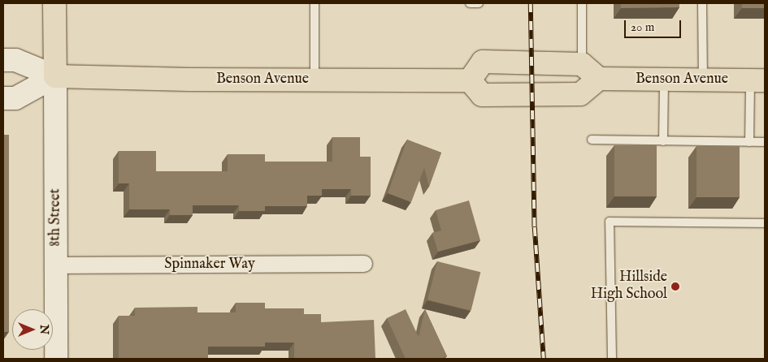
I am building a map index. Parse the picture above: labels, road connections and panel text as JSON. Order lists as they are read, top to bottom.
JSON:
{
  "streets": {
    "main road": ["Benson Avenue"],
    "street": ["8th Street", "Spinnaker Way"]
  },
  "crossings": [
    ["Benson Avenue", "8th Street"],
    ["8th Street", "Spinnaker Way"]
  ],
  "places": ["Hillside High School"],
  "scale_bar": "20 m",
  "north": "right"
}
